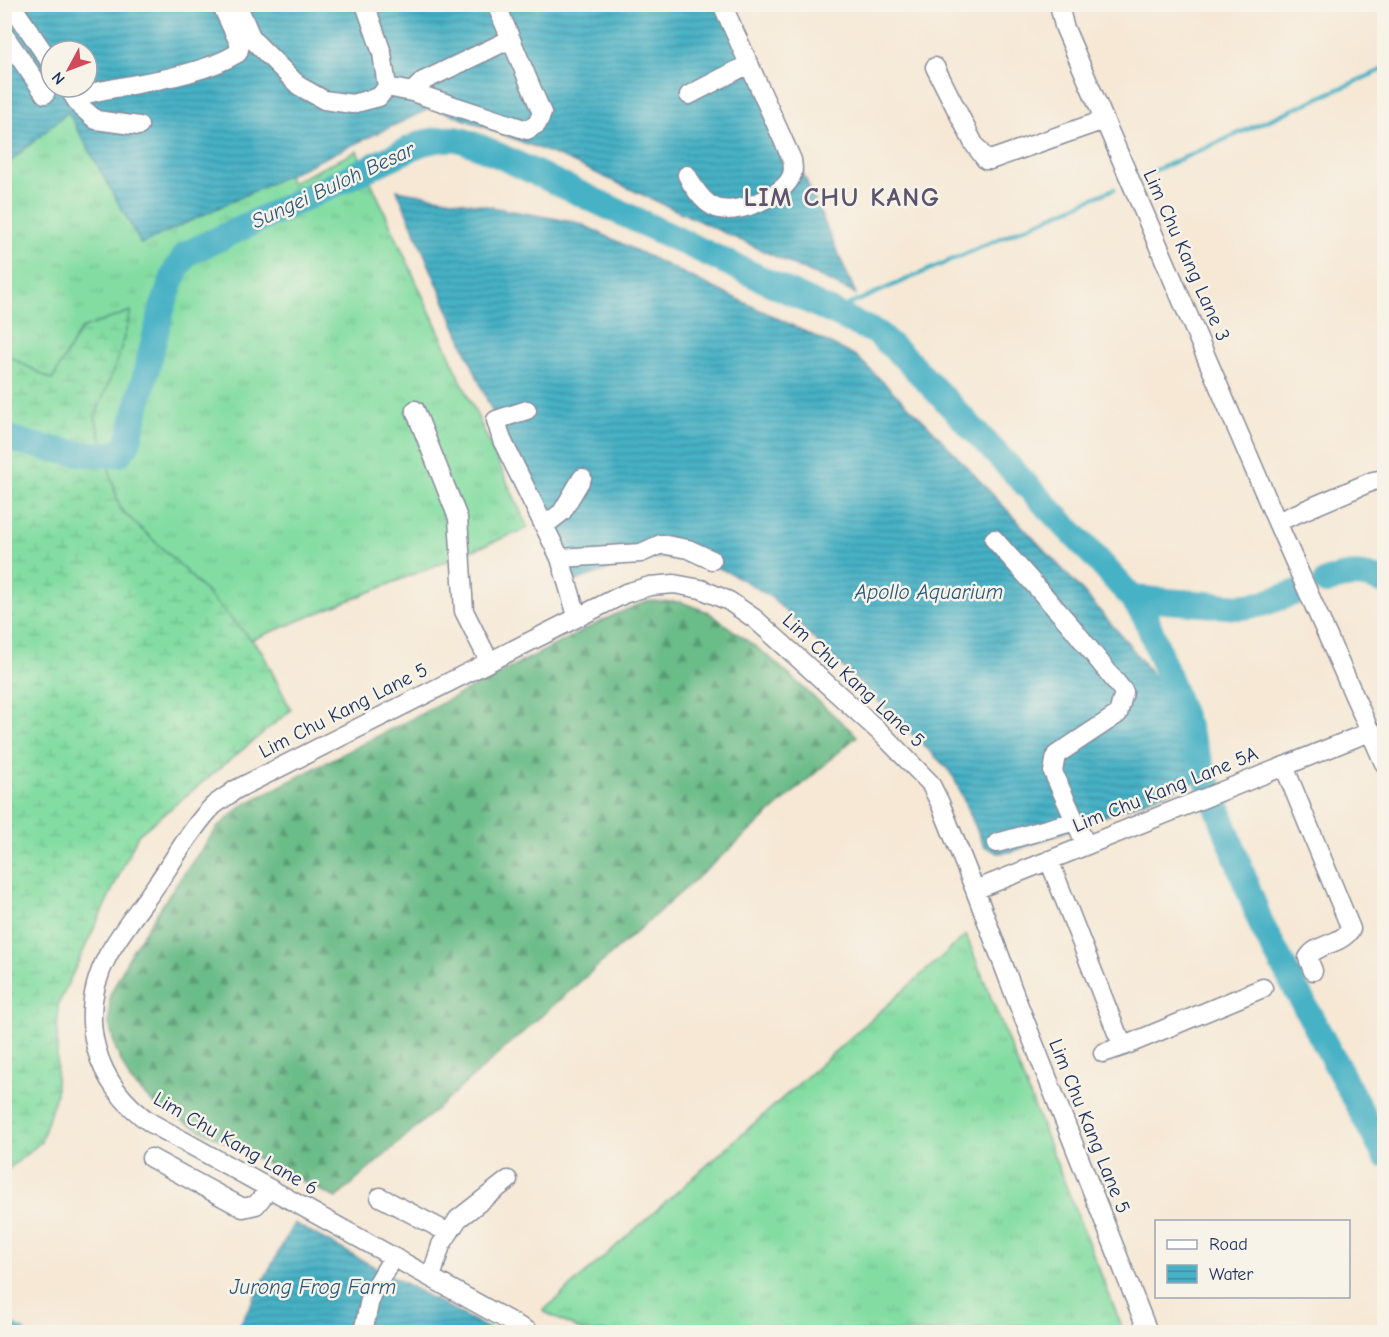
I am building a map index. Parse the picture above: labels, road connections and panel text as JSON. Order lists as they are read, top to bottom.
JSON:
{
  "streets": {
    "street": [
      "Lim Chu Kang Lane 3",
      "Lim Chu Kang Lane 5",
      "Lim Chu Kang Lane 5A",
      "Lim Chu Kang Lane 6"
    ]
  },
  "crossings": [
    ["Lim Chu Kang Lane 3", "Lim Chu Kang Lane 5A"],
    ["Lim Chu Kang Lane 5", "Lim Chu Kang Lane 5A"],
    ["Lim Chu Kang Lane 5", "Lim Chu Kang Lane 6"]
  ],
  "districts": ["LIM CHU KANG"],
  "water": ["Sungei Buloh Besar", "Apollo Aquarium", "Jurong Frog Farm"],
  "legend": ["Road", "Water"],
  "north": "bottom left"
}
